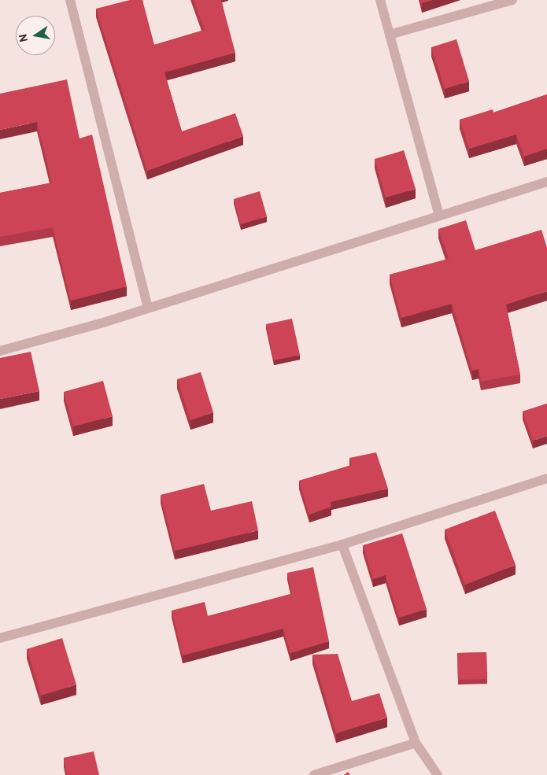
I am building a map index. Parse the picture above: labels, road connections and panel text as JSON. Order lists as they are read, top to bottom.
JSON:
{
  "north": "left"
}
